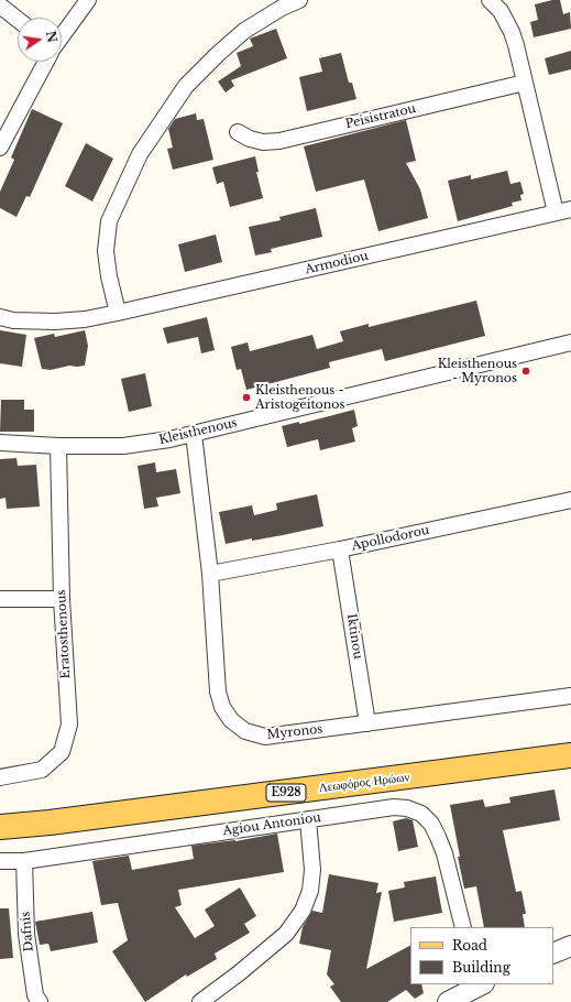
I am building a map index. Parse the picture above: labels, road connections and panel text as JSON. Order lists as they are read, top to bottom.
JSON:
{
  "streets": {
    "main road": ["Λεωφόρος Ηρώων", "E928"],
    "street": [
      "Peisistratou",
      "Armodiou",
      "Kleisthenous",
      "Apollodorou",
      "Eratosthenous",
      "Iktinou",
      "Myronos",
      "Agiou Antoniou",
      "Dafnis"
    ]
  },
  "crossings": [
    ["Peisistratou", "Armodiou"],
    ["Kleisthenous", "Eratosthenous"],
    ["Kleisthenous", "Myronos"],
    ["Apollodorou", "Iktinou"],
    ["Apollodorou", "Myronos"],
    ["Iktinou", "Myronos"],
    ["Agiou Antoniou", "Dafnis"]
  ],
  "places": ["Kleisthenous - Myronos", "Kleisthenous - Aristogeitonos"],
  "legend": ["Road", "Building"],
  "north": "right"
}
